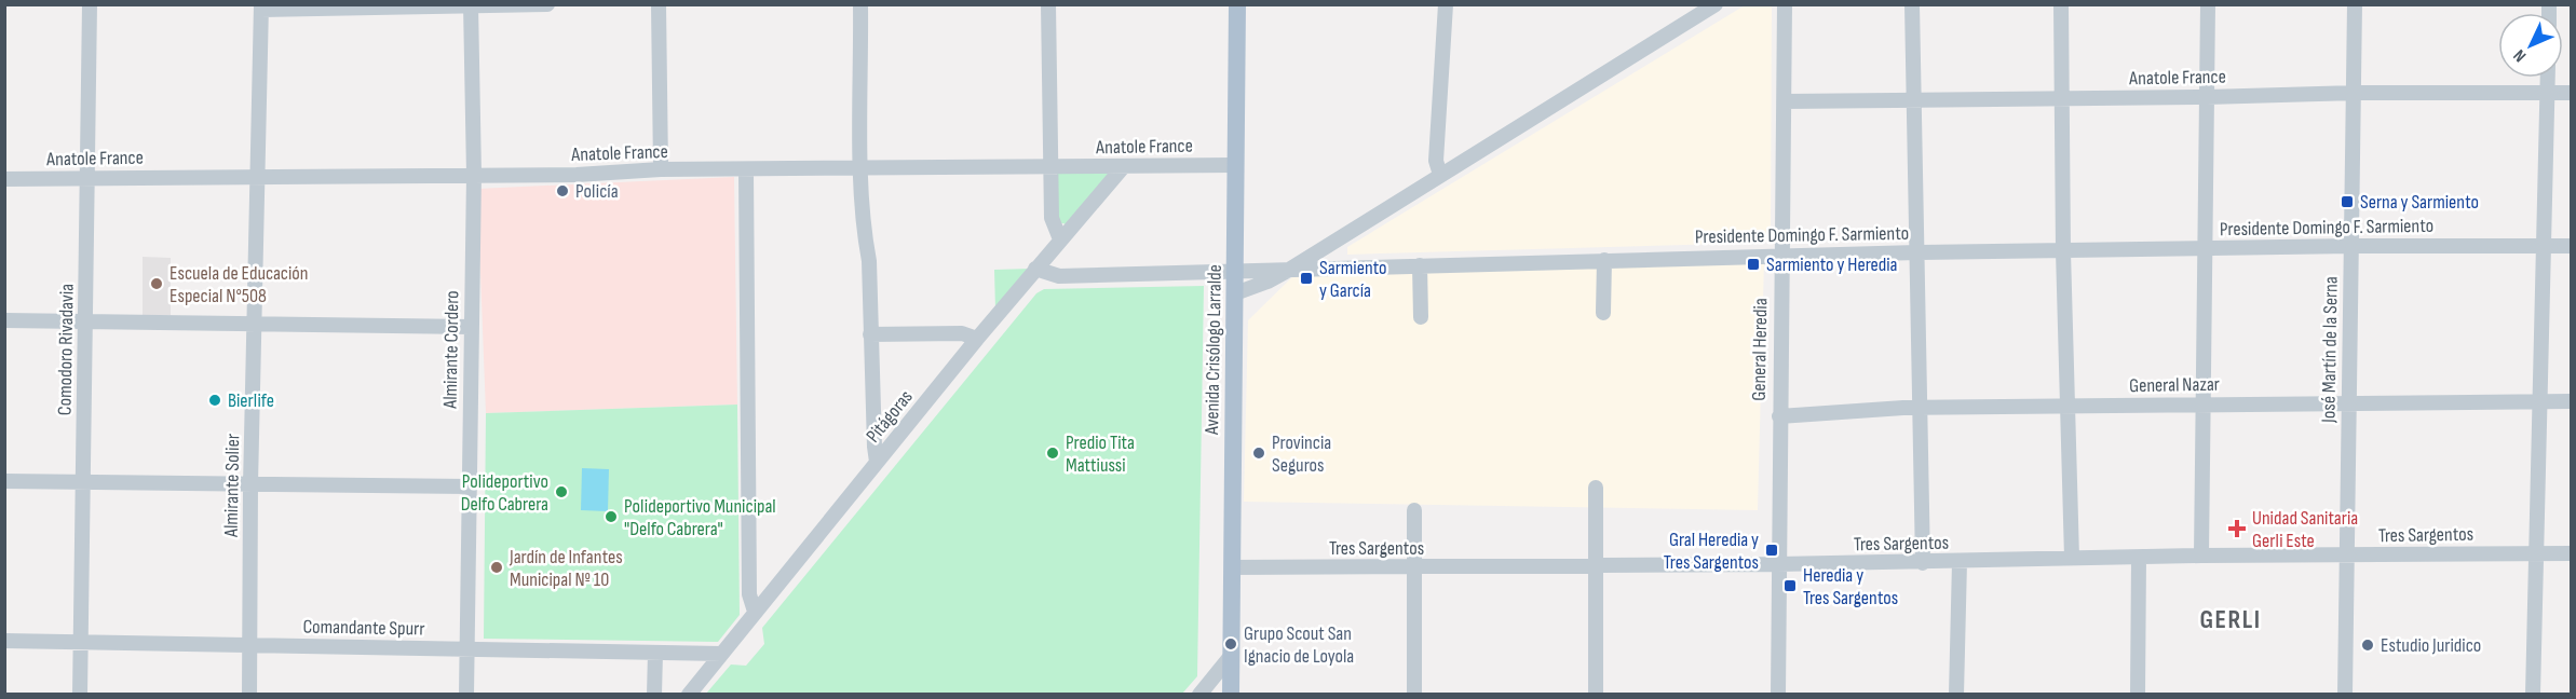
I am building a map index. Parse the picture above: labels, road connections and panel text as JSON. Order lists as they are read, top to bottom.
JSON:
{
  "streets": {
    "main road": ["Avenida Crisólogo Larralde"],
    "street": [
      "Anatole France",
      "Presidente Domingo F. Sarmiento",
      "Comodoro Rivadavia",
      "Almirante Cordero",
      "General Heredia",
      "José Martín de la Serna",
      "General Nazar",
      "Pitágoras",
      "Almirante Solier",
      "Tres Sargentos",
      "Comandante Spurr"
    ]
  },
  "crossings": [
    ["Anatole France", "Comodoro Rivadavia"],
    ["Anatole France", "Almirante Cordero"],
    ["Anatole France", "Avenida Crisólogo Larralde"],
    ["Anatole France", "General Heredia"],
    ["Anatole France", "José Martín de la Serna"],
    ["Anatole France", "Pitágoras"],
    ["Anatole France", "Almirante Solier"],
    ["Presidente Domingo F. Sarmiento", "Avenida Crisólogo Larralde"],
    ["Presidente Domingo F. Sarmiento", "General Heredia"],
    ["Presidente Domingo F. Sarmiento", "José Martín de la Serna"],
    ["Presidente Domingo F. Sarmiento", "Pitágoras"],
    ["Comodoro Rivadavia", "Comandante Spurr"],
    ["Almirante Cordero", "Comandante Spurr"],
    ["Avenida Crisólogo Larralde", "Tres Sargentos"],
    ["General Heredia", "General Nazar"],
    ["General Heredia", "Tres Sargentos"],
    ["José Martín de la Serna", "General Nazar"],
    ["José Martín de la Serna", "Tres Sargentos"],
    ["Pitágoras", "Comandante Spurr"],
    ["Almirante Solier", "Comandante Spurr"]
  ],
  "districts": ["GERLI"],
  "places": {
    "other": [
      "Policía",
      "Escuela de Educación Especial N°508",
      "Bierlife",
      "Predio Tita Mattiussi",
      "Provincia Seguros",
      "Polideportivo Delfo Cabrera",
      "Polideportivo Municipal \"Delfo Cabrera\"",
      "Jardín de Infantes Municipal Nº 10",
      "Grupo Scout San Ignacio de Loyola",
      "Estudio Juridico"
    ],
    "transit": [
      "Serna y Sarmiento",
      "Sarmiento y Heredia",
      "Sarmiento y García",
      "Gral Heredia y Tres Sargentos",
      "Heredia y Tres Sargentos"
    ],
    "health": ["Unidad Sanitaria Gerli Este"]
  },
  "north": "bottom left"
}
